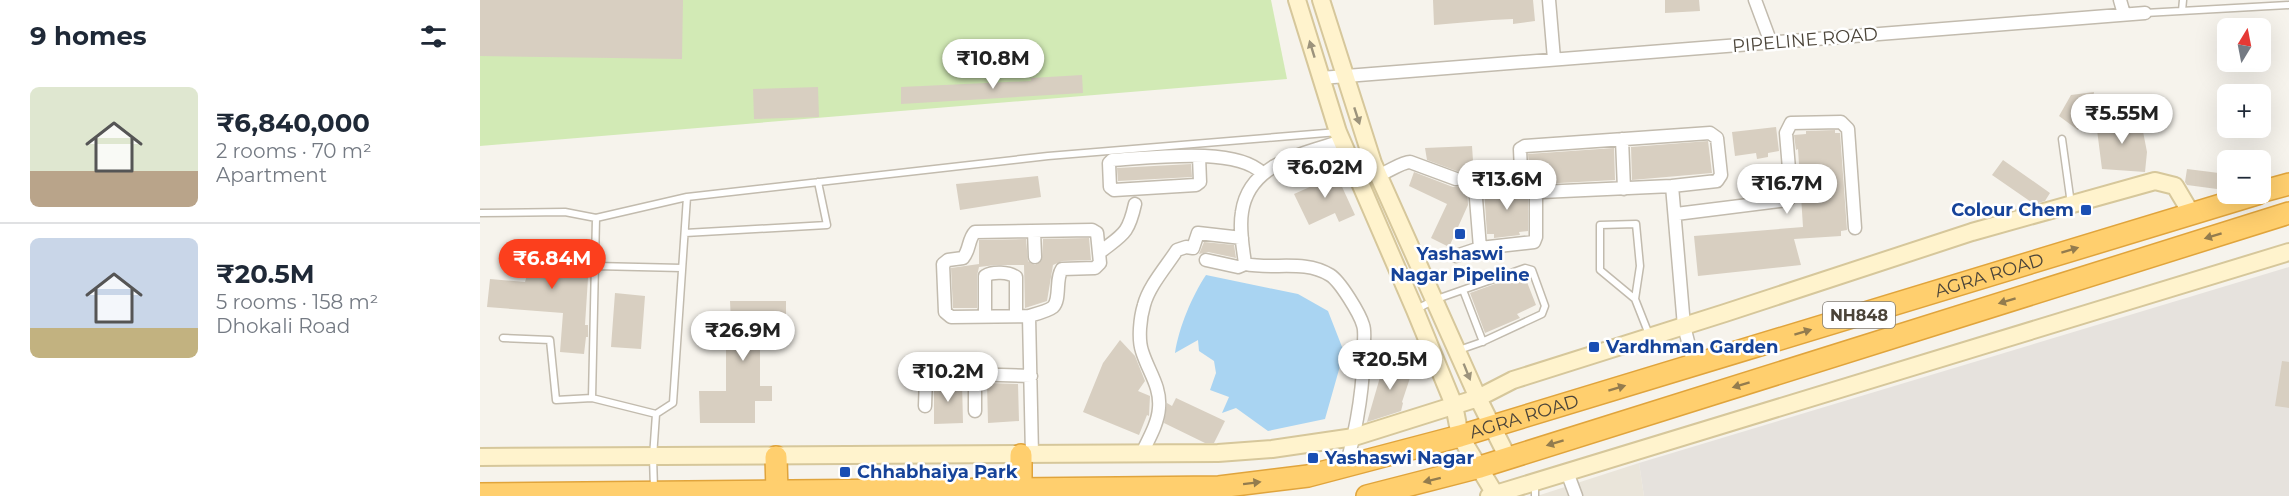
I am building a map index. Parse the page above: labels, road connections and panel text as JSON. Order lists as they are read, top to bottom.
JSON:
{
  "streets": {
    "highway": ["AGRA ROAD", "NH848"],
    "street": ["PIPELINE ROAD"]
  },
  "crossings": [
    ["AGRA ROAD", "NH848"]
  ],
  "places": {
    "transit": [
      "Colour Chem",
      "Yashaswi Nagar Pipeline",
      "Vardhman Garden",
      "Yashaswi Nagar",
      "Chhabhaiya Park"
    ]
  },
  "north": "top",
  "page": {
    "heading": "9 homes",
    "map_buttons": ["+", "−"],
    "price": [
      "₹10.8M",
      "₹5.55M",
      "₹6.02M",
      "₹13.6M",
      "₹16.7M",
      "₹6.84M",
      "₹26.9M",
      "₹20.5M",
      "₹10.2M"
    ],
    "list": [
      {
        "name": "₹6,840,000",
        "note": "2 rooms · 70 m² · Apartment"
      },
      {
        "name": "₹20.5M",
        "note": "5 rooms · 158 m² · Dhokali Road"
      }
    ]
  }
}
